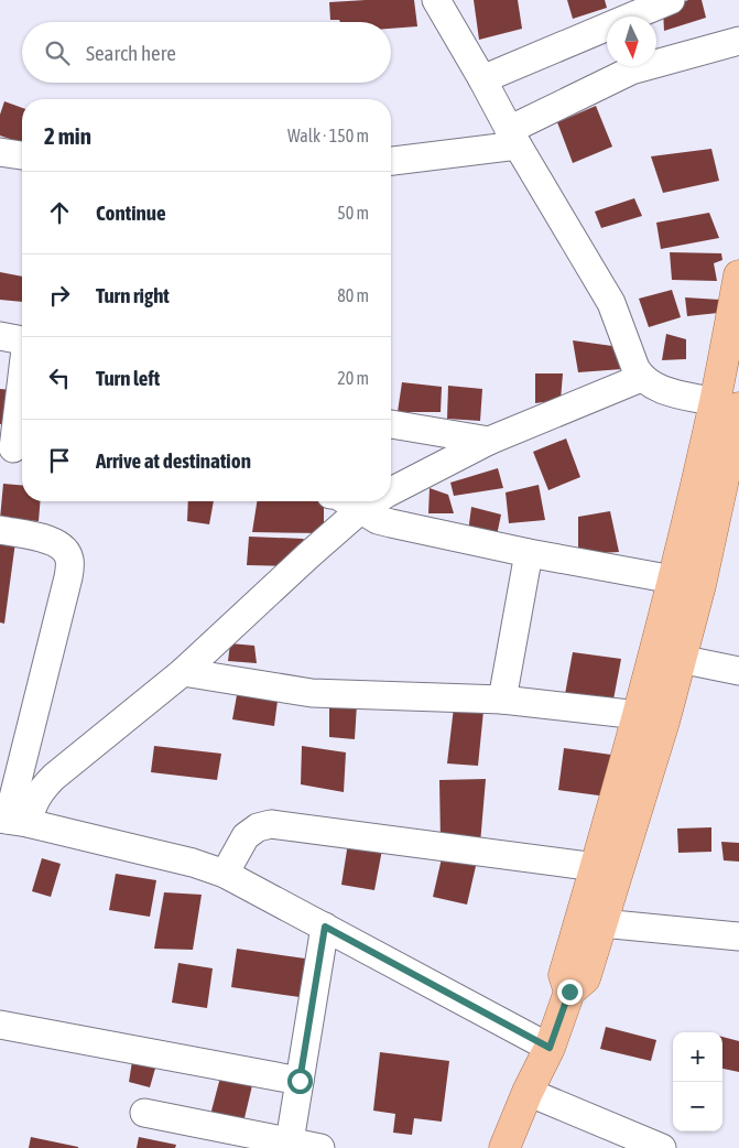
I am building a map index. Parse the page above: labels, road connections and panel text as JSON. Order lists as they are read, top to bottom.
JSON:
{
  "north": "bottom",
  "page": {
    "search": "Search here",
    "heading": ["2 min", "Walk · 150 m"],
    "list": [
      ["Continue", "50 m"],
      ["Turn right", "80 m"],
      ["Turn left", "20 m"],
      "Arrive at destination"
    ],
    "map_buttons": ["+", "−"]
  }
}
